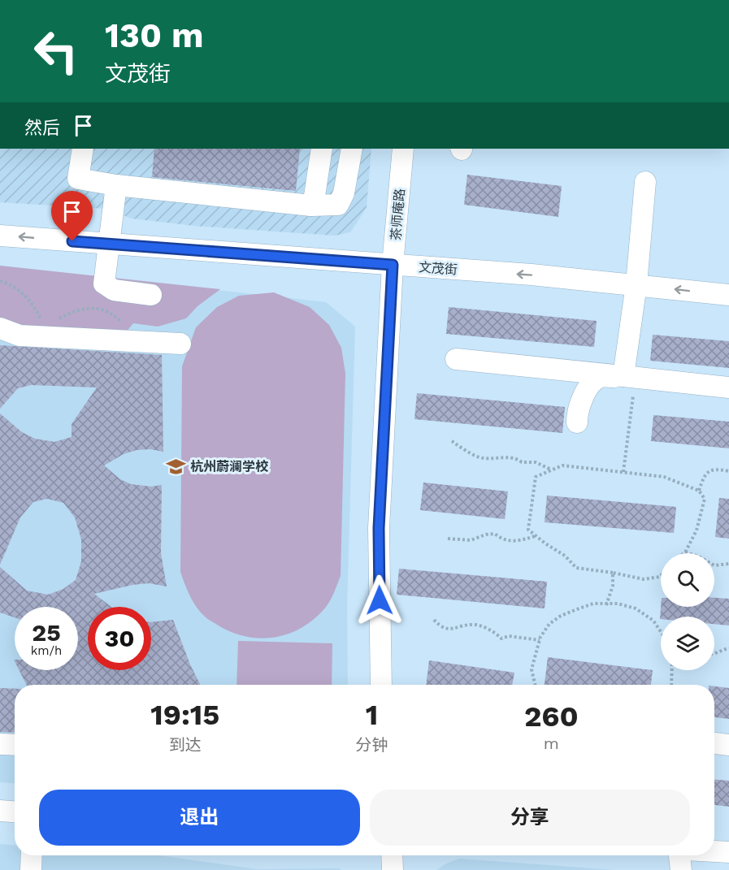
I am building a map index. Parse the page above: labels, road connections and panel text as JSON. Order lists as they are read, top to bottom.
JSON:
{
  "streets": {
    "street": ["茶师庵路", "文茂街"]
  },
  "crossings": [
    ["茶师庵路", "文茂街"]
  ],
  "places": {
    "school or university": ["杭州蔚澜学校"]
  },
  "page": {
    "turn": ["130 m", "文茂街"],
    "then": "然后",
    "speed": "25 km/h",
    "limit": "30",
    "eta": [
      "19:15",
      "到达",
      "1",
      "分钟",
      "260",
      "m"
    ],
    "buttons": ["退出", "分享"]
  }
}
